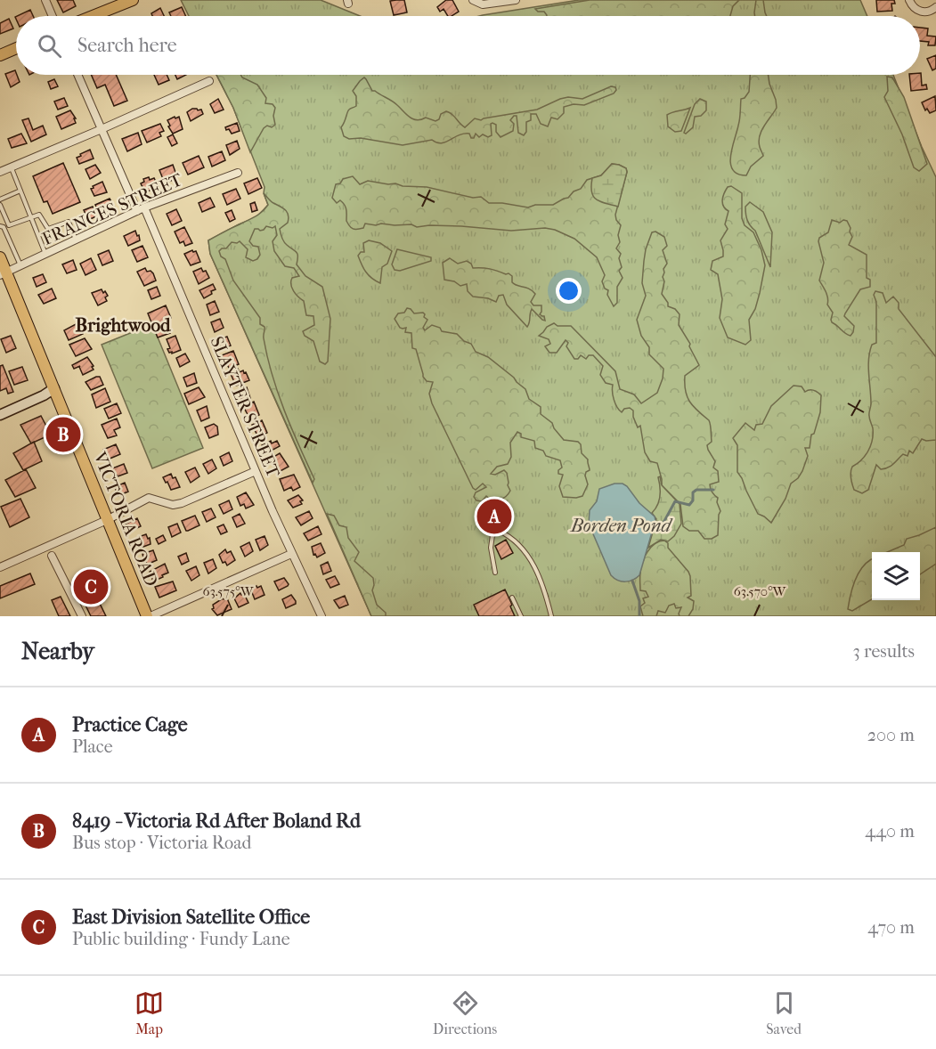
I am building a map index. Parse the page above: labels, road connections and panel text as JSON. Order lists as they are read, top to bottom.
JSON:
{
  "streets": {
    "main road": ["VICTORIA ROAD"],
    "street": ["FRANCES STREET", "SLAYTER STREET"]
  },
  "crossings": [
    ["FRANCES STREET", "SLAYTER STREET"],
    ["FRANCES STREET", "VICTORIA ROAD"]
  ],
  "districts": ["Brightwood"],
  "water": ["Borden Pond"],
  "page": {
    "search": "Search here",
    "pins": ["B", "A", "C"],
    "heading": ["Nearby", "3 results"],
    "list": [
      {
        "mark": "A",
        "name": "Practice Cage",
        "note": "Place",
        "value": "200 m"
      },
      {
        "mark": "B",
        "name": "8419 - Victoria Rd After Boland Rd",
        "note": "Bus stop · Victoria Road",
        "value": "440 m"
      },
      {
        "mark": "C",
        "name": "East Division Satellite Office",
        "note": "Public building · Fundy Lane",
        "value": "470 m"
      }
    ],
    "nav": ["Map", "Directions", "Saved"]
  },
  "coordinates": ["63.575°W", "63.570°W"]
}
